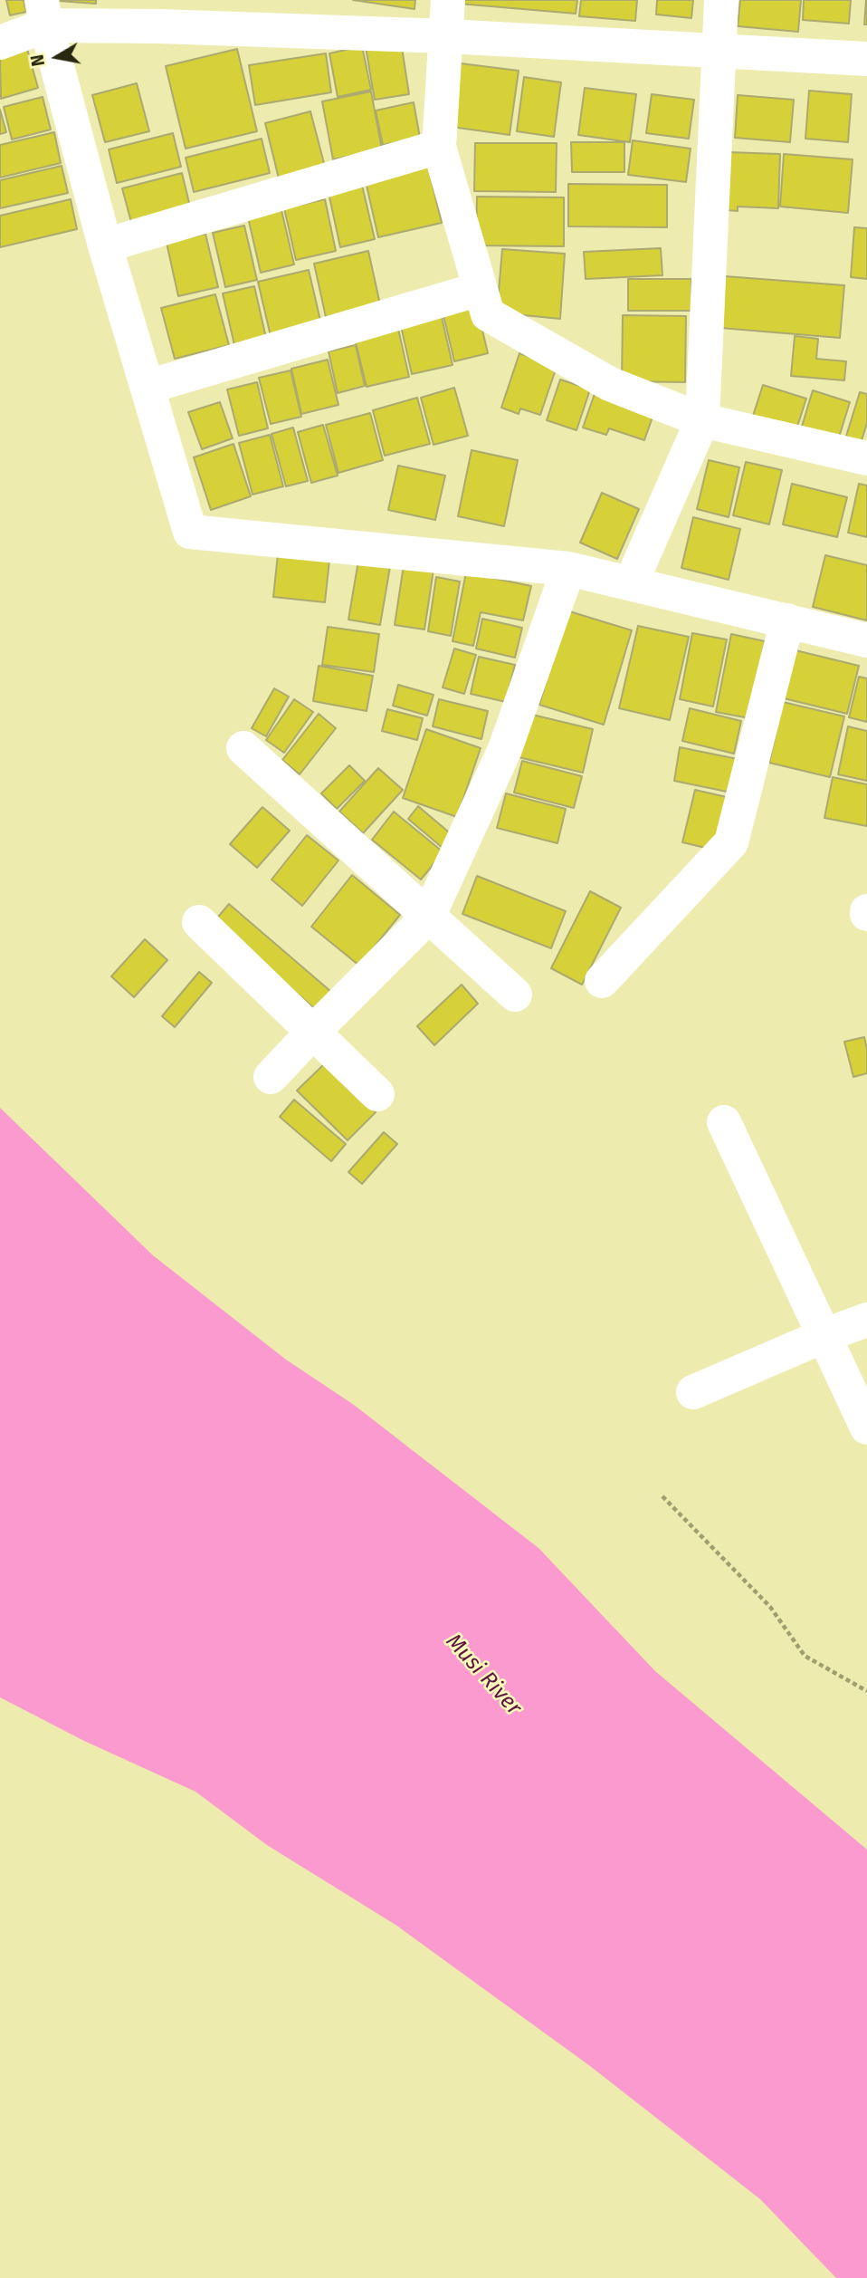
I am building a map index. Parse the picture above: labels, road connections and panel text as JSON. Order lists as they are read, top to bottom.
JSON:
{
  "water": ["Musi River"],
  "north": "left"
}
